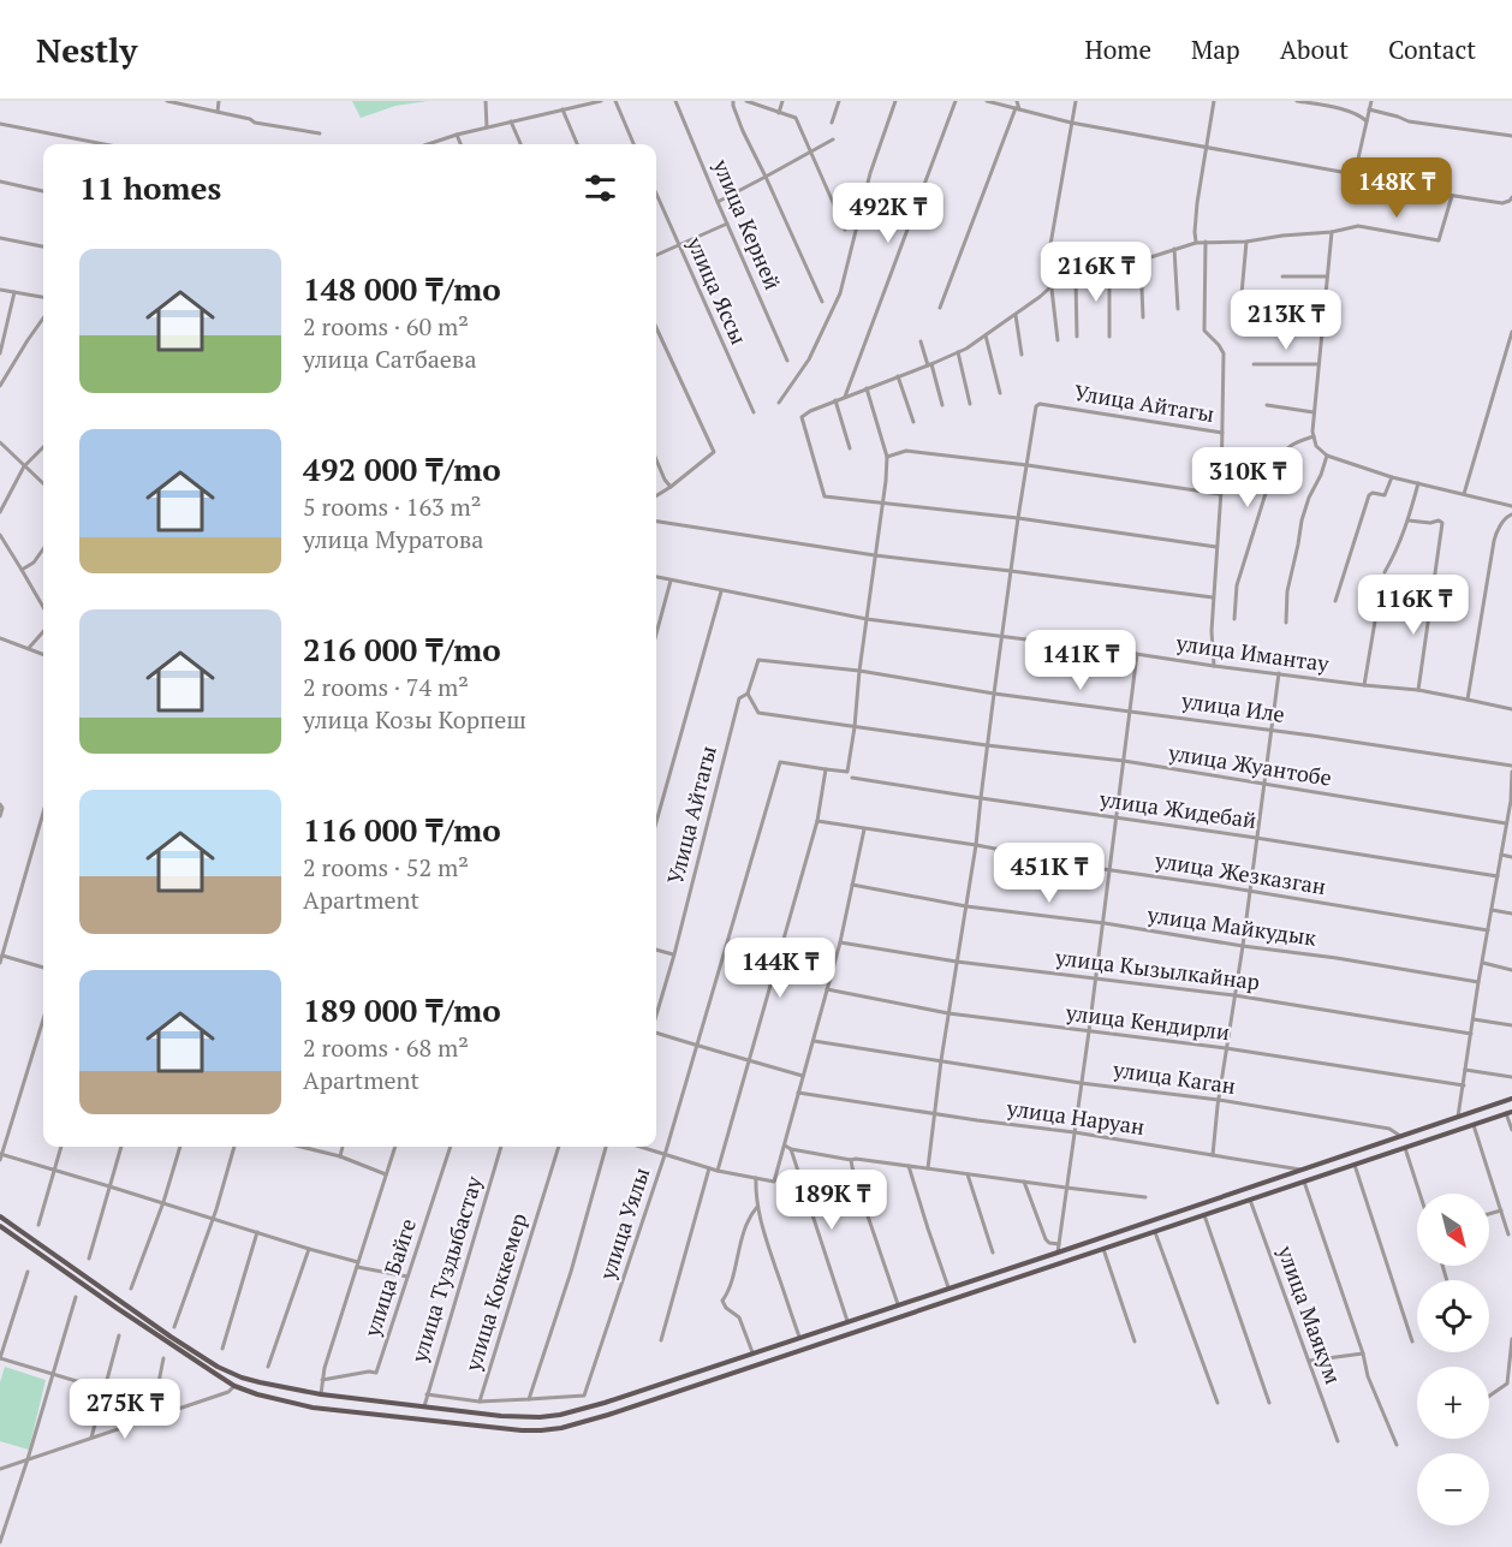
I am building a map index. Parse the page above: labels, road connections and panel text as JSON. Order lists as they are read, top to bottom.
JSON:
{
  "streets": {
    "street": [
      "улица Керней",
      "улица Яссы",
      "Улица Айтагы",
      "улица Имантау",
      "улица Иле",
      "улица Жуантобе",
      "улица Жидебай",
      "улица Жезказган",
      "улица Майкудык",
      "улица Кызылкайнар",
      "улица Кендирли",
      "улица Каган",
      "улица Наруан",
      "улица Уялы",
      "улица Туздыбастау",
      "улица Байге",
      "улица Коккемер",
      "улица Маякум"
    ]
  },
  "crossings": [
    ["Улица Айтагы", "улица Иле"],
    ["улица Имантау", "улица Кендирли"],
    ["улица Иле", "улица Кендирли"],
    ["улица Жуантобе", "улица Кендирли"],
    ["улица Жидебай", "улица Кендирли"],
    ["улица Жезказган", "улица Кендирли"],
    ["улица Майкудык", "улица Кендирли"],
    ["улица Кызылкайнар", "улица Кендирли"],
    ["улица Кендирли", "улица Каган"],
    ["улица Кендирли", "улица Наруан"],
    ["улица Туздыбастау", "улица Коккемер"]
  ],
  "north": "bottom right",
  "page": {
    "header": "Nestly",
    "nav": [
      "Home",
      "Map",
      "About",
      "Contact"
    ],
    "heading": "11 homes",
    "price": [
      "148K ₸",
      "492K ₸",
      "216K ₸",
      "213K ₸",
      "310K ₸",
      "116K ₸",
      "141K ₸",
      "451K ₸",
      "144K ₸",
      "189K ₸",
      "275K ₸"
    ],
    "list": [
      {
        "name": "148 000 ₸/mo",
        "note": "2 rooms · 60 m² · улица Сатбаева"
      },
      {
        "name": "492 000 ₸/mo",
        "note": "5 rooms · 163 m² · улица Муратова"
      },
      {
        "name": "216 000 ₸/mo",
        "note": "2 rooms · 74 m² · улица Козы Корпеш"
      },
      {
        "name": "116 000 ₸/mo",
        "note": "2 rooms · 52 m² · Apartment"
      },
      {
        "name": "189 000 ₸/mo",
        "note": "2 rooms · 68 m² · Apartment"
      }
    ],
    "map_buttons": ["+", "−"]
  }
}
